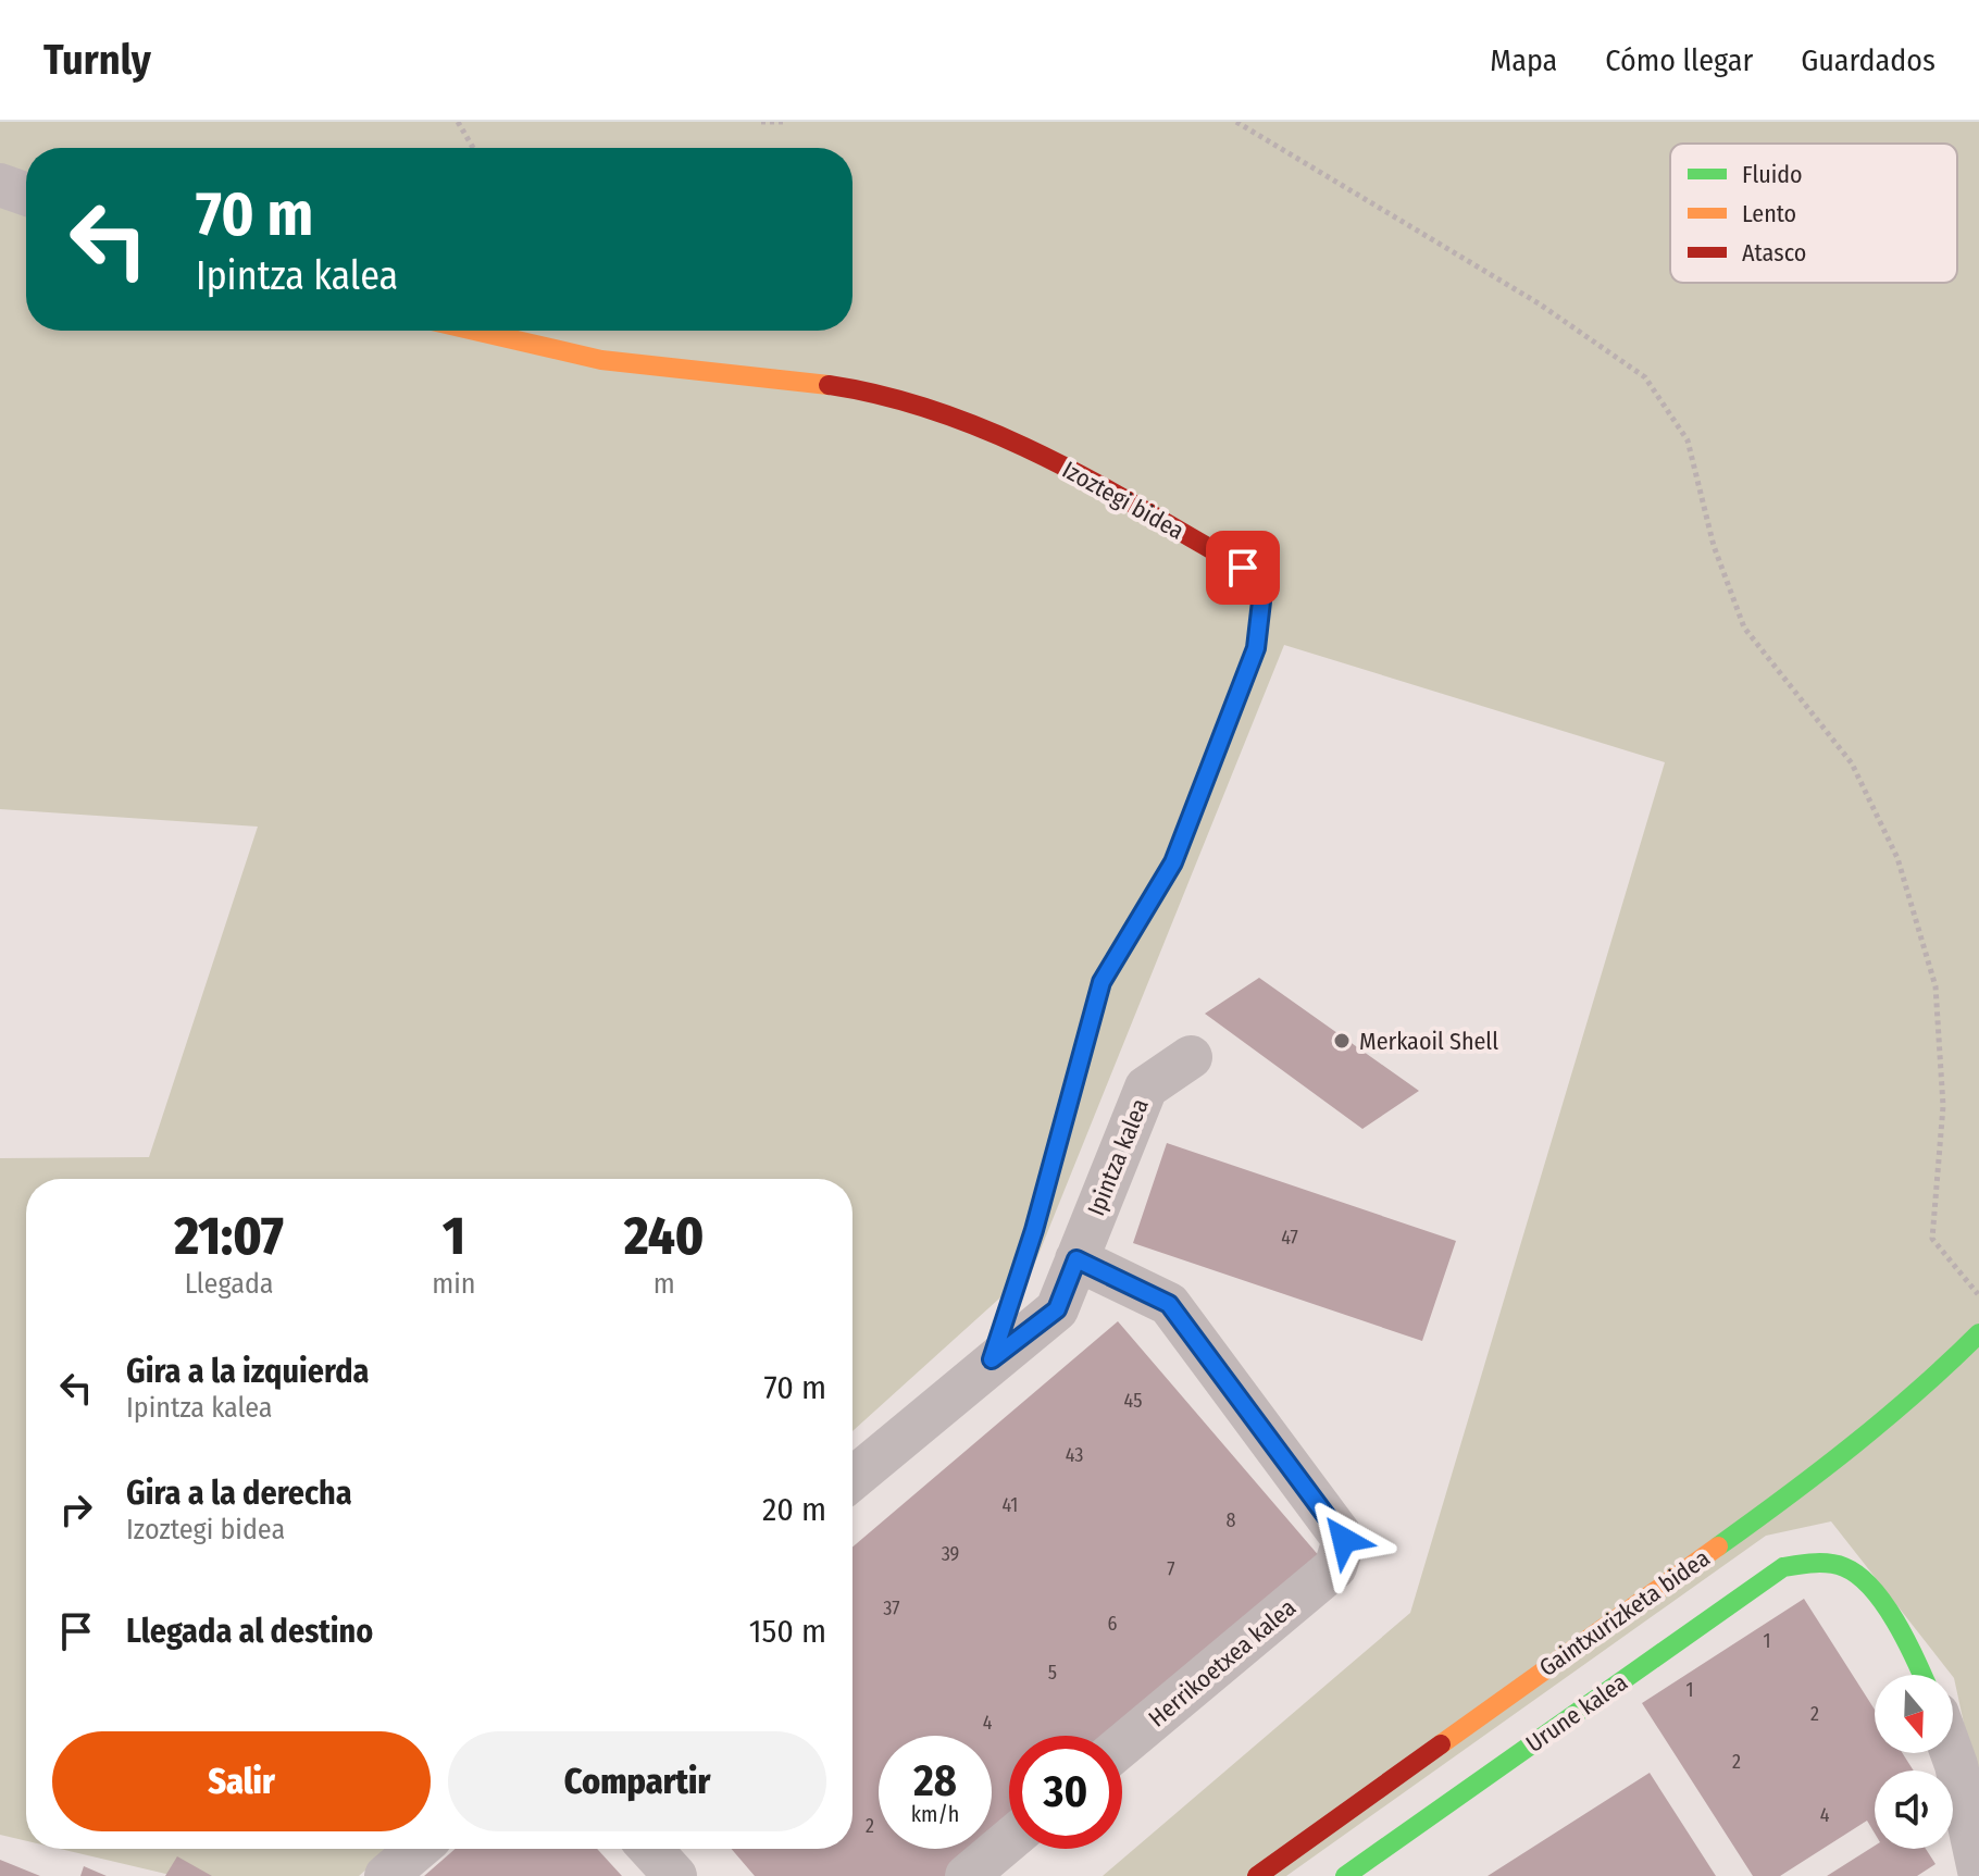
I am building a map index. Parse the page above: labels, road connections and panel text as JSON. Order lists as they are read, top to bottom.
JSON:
{
  "streets": {
    "street": [
      "Izoztegi bidea",
      "Ipintza kalea",
      "Gaintxurizketa bidea",
      "Herrikoetxea kalea",
      "Urune kalea"
    ]
  },
  "crossings": [
    ["Izoztegi bidea", "Ipintza kalea"],
    ["Ipintza kalea", "Herrikoetxea kalea"]
  ],
  "places": ["Merkaoil Shell"],
  "house_numbers": [
    "47",
    "45",
    "43",
    "41",
    "8",
    "39",
    "7",
    "37",
    "6",
    "1",
    "5",
    "1",
    "2",
    "4",
    "2",
    "4",
    "2"
  ],
  "legend": ["Fluido", "Lento", "Atasco"],
  "north": "bottom",
  "page": {
    "header": "Turnly",
    "nav": ["Mapa", "Cómo llegar", "Guardados"],
    "turn": ["70 m", "Ipintza kalea"],
    "eta": [
      "21:07",
      "Llegada",
      "1",
      "min",
      "240",
      "m"
    ],
    "list": [
      {
        "name": "Gira a la izquierda",
        "note": "Ipintza kalea",
        "value": "70 m"
      },
      {
        "name": "Gira a la derecha",
        "note": "Izoztegi bidea",
        "value": "20 m"
      },
      {
        "name": "Llegada al destino",
        "value": "150 m"
      }
    ],
    "buttons": ["Salir", "Compartir"],
    "speed": "28 km/h",
    "limit": "30"
  }
}
